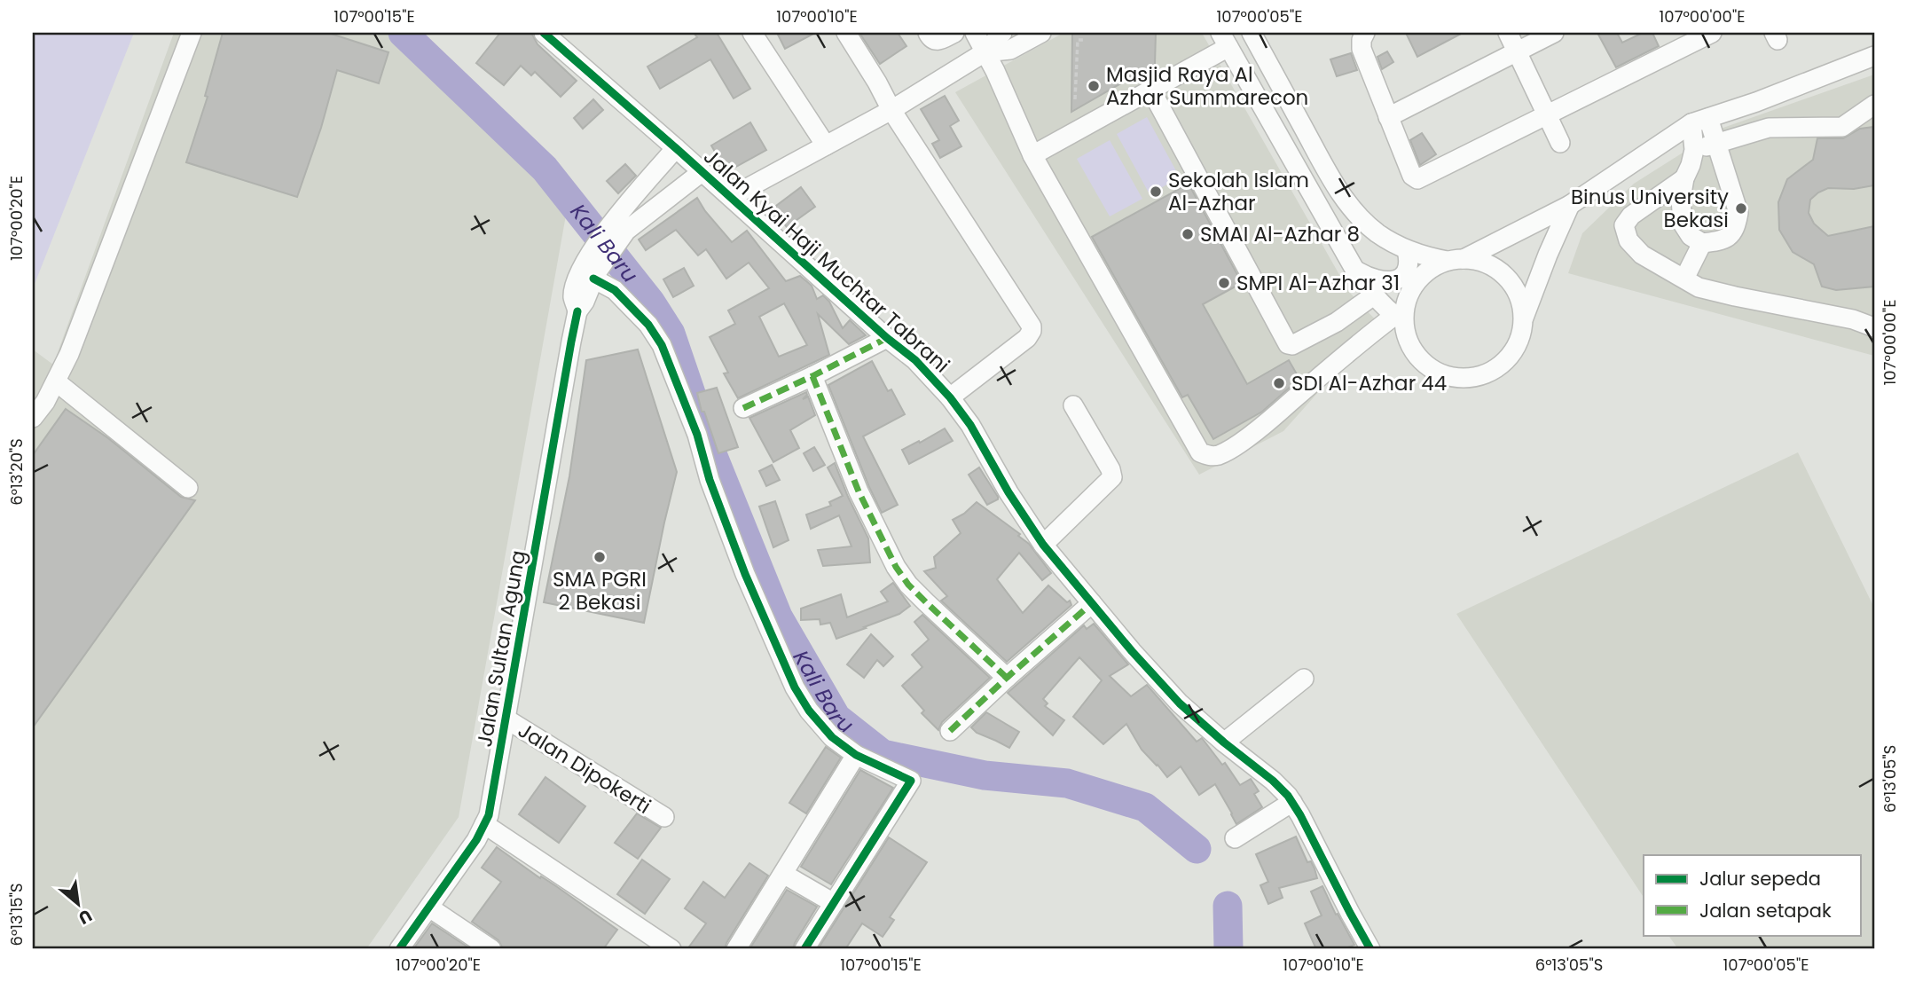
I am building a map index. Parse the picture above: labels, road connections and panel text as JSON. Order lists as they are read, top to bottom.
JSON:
{
  "streets": {
    "street": ["Jalan Kyai Haji Muchtar Tabrani", "Jalan Sultan Agung", "Jalan Dipokerti"]
  },
  "crossings": [
    ["Jalan Sultan Agung", "Jalan Dipokerti"]
  ],
  "water": ["Kali Baru"],
  "places": [
    "Masjid Raya Al Azhar Summarecon",
    "Sekolah Islam Al-Azhar",
    "Binus University Bekasi",
    "SMAI Al-Azhar 8",
    "SMPI Al-Azhar 31",
    "SDI Al-Azhar 44",
    "SMA PGRI 2 Bekasi"
  ],
  "legend": ["Jalur sepeda", "Jalan setapak"],
  "north": "bottom right",
  "coordinates": [
    "107°00'15\"E",
    "107°00'10\"E",
    "107°00'05\"E",
    "107°00'00\"E",
    "107°00'20\"E",
    "6°13'20\"S",
    "6°13'05\"S",
    "6°13'15\"S"
  ]
}
